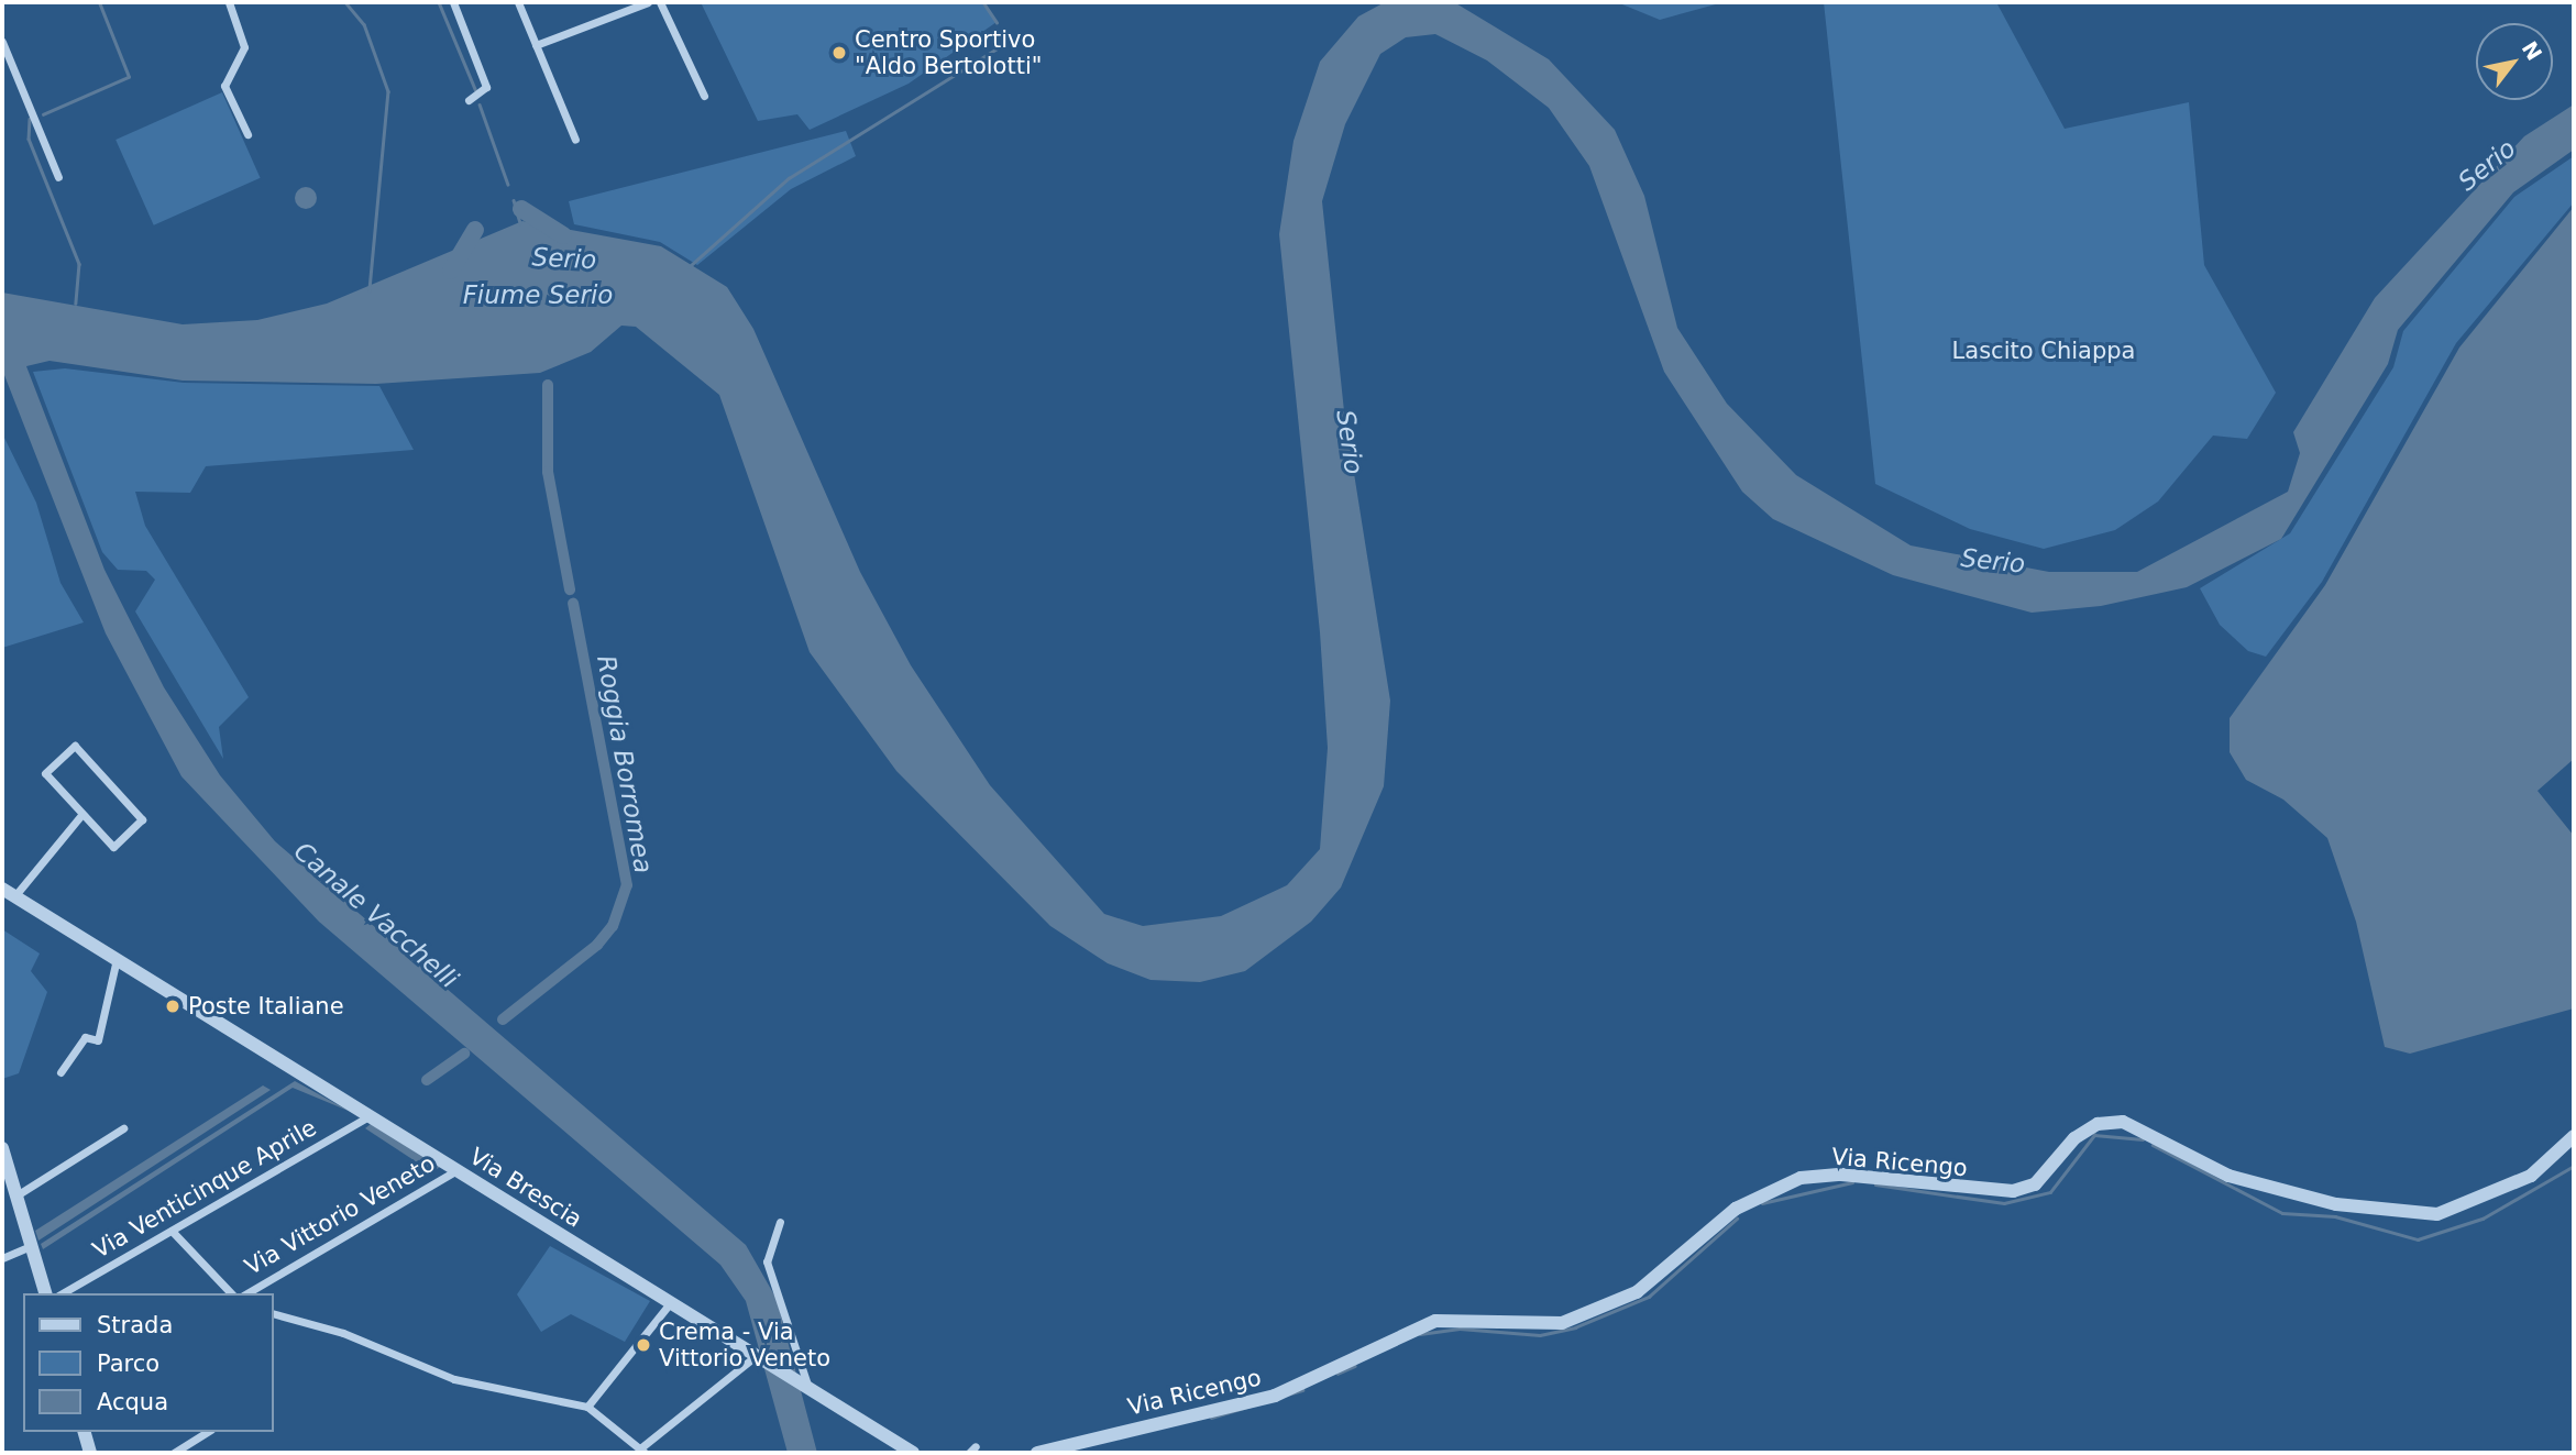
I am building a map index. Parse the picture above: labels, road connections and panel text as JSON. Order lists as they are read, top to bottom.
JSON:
{
  "streets": {
    "street": [
      "Via Ricengo",
      "Via Brescia",
      "Via Venticinque Aprile",
      "Via Vittorio Veneto"
    ]
  },
  "crossings": [
    ["Via Brescia", "Via Venticinque Aprile"],
    ["Via Brescia", "Via Vittorio Veneto"],
    ["Via Venticinque Aprile", "Via Vittorio Veneto"]
  ],
  "water": [
    "Serio",
    "Fiume Serio",
    "Roggia Borromea",
    "Canale Vacchelli"
  ],
  "parks": ["Lascito Chiappa"],
  "places": ["Centro Sportivo \"Aldo Bertolotti\"", "Poste Italiane", "Crema - Via Vittorio Veneto"],
  "legend": ["Strada", "Parco", "Acqua"],
  "north": "top right"
}
